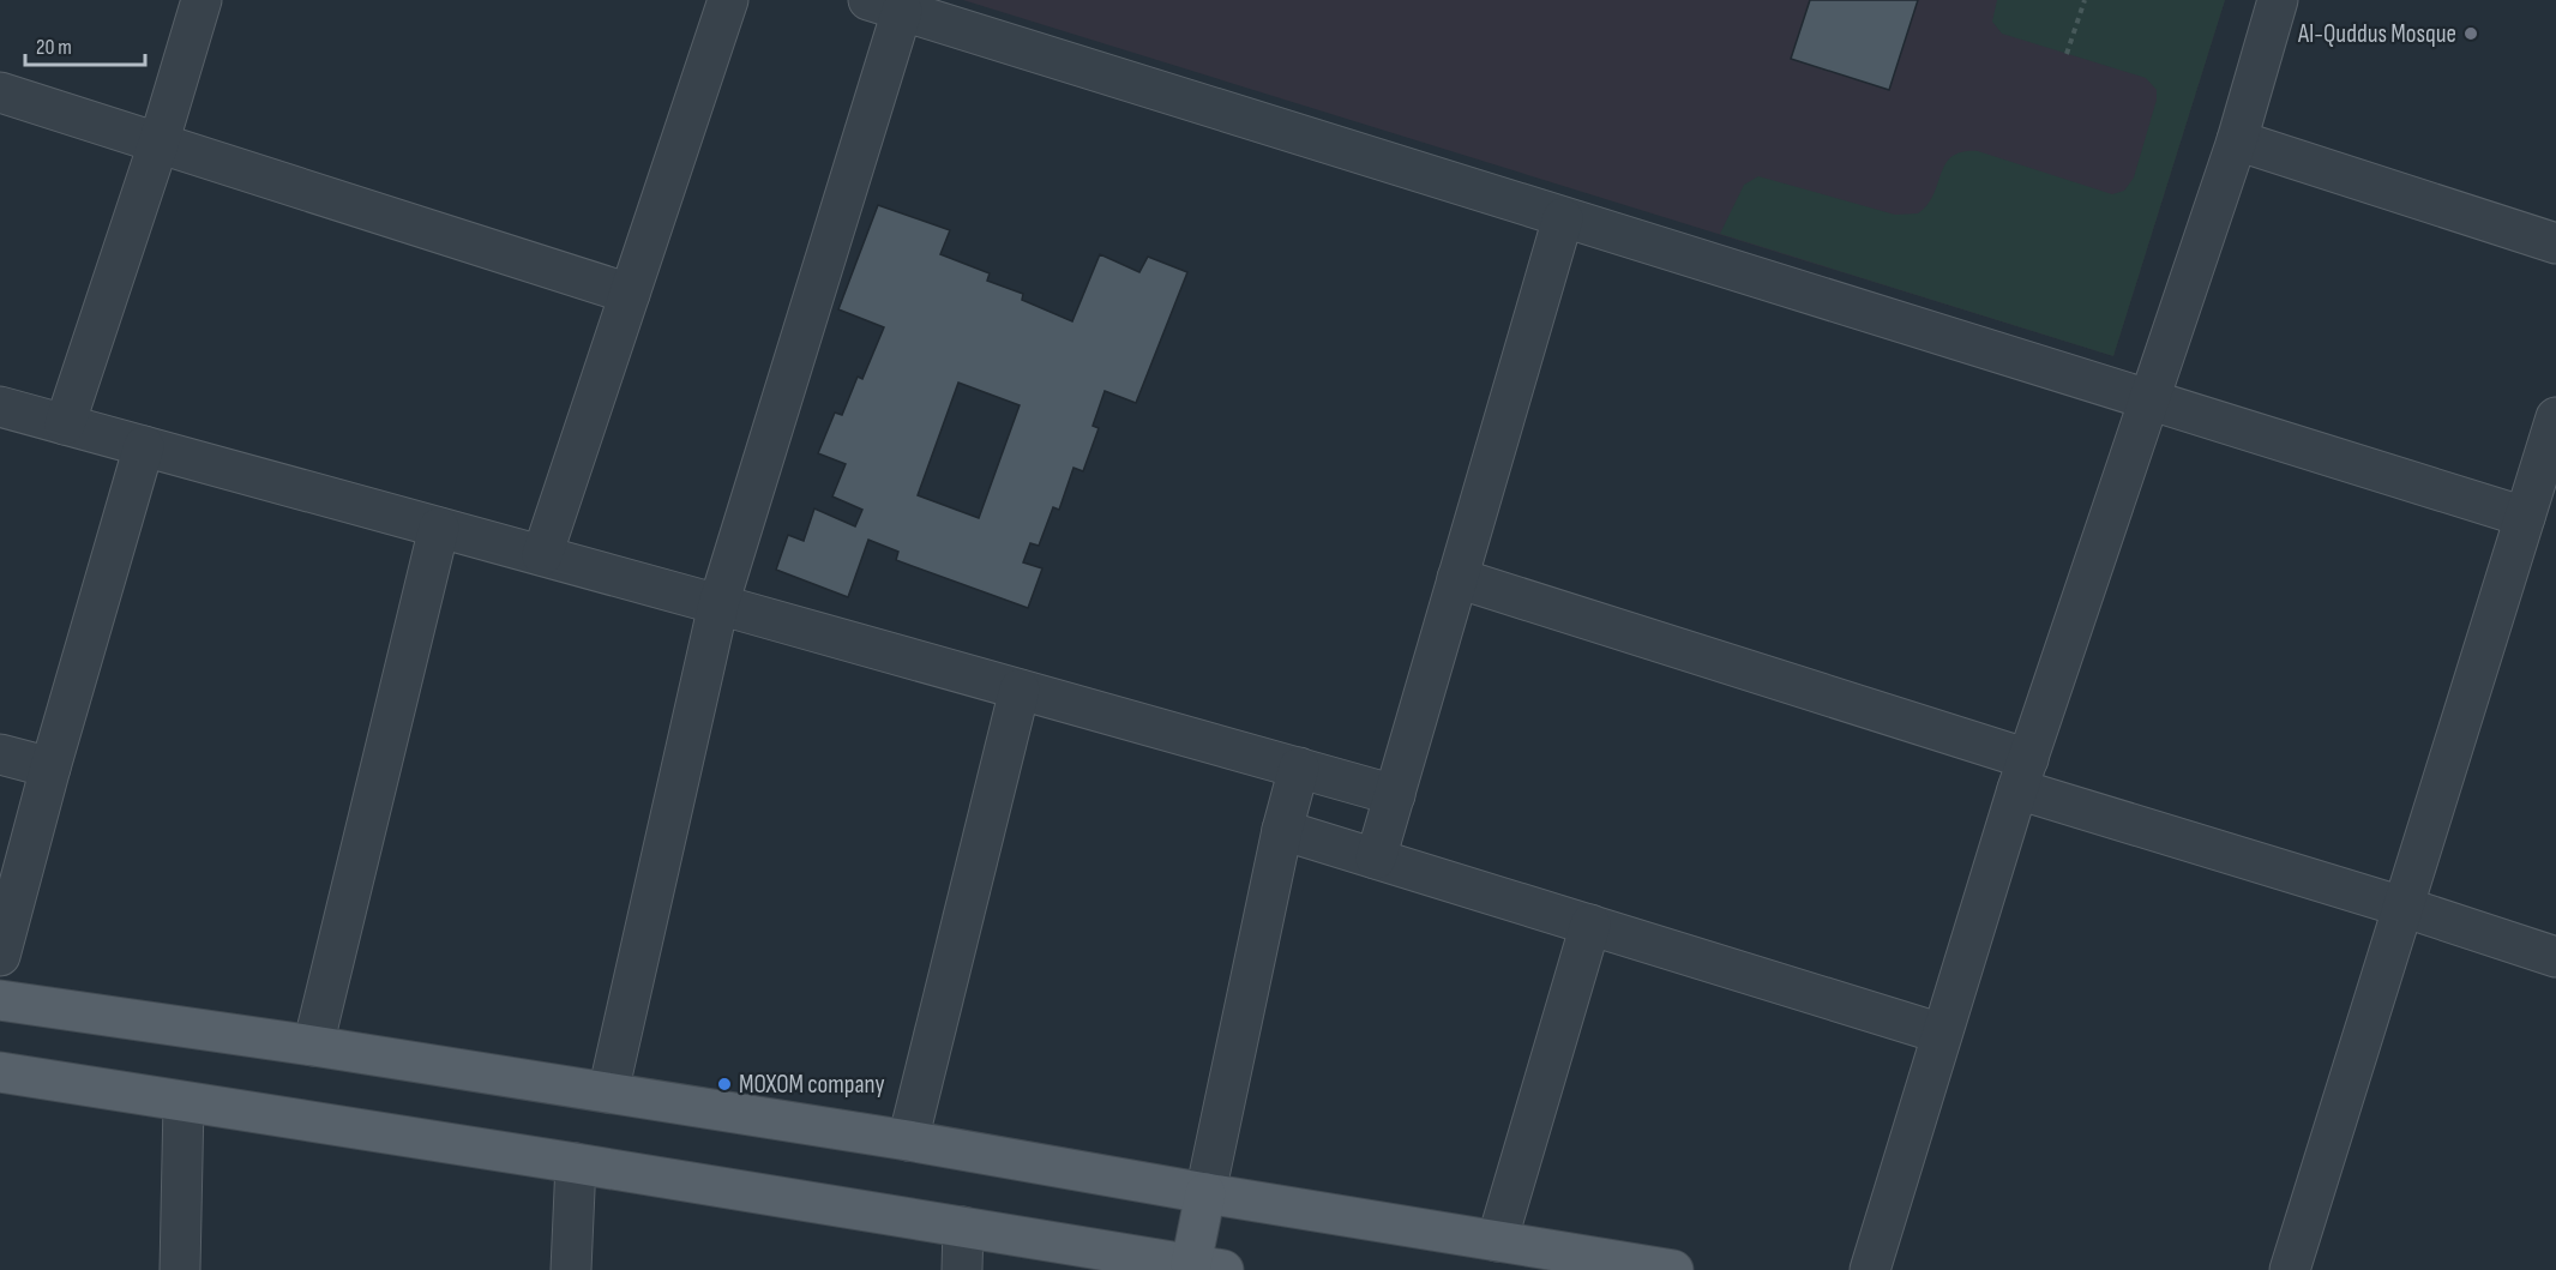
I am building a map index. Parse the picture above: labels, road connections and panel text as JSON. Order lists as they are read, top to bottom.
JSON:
{
  "places": ["Al-Quddus Mosque", "MOXOM company"],
  "scale_bar": "20 m"
}
